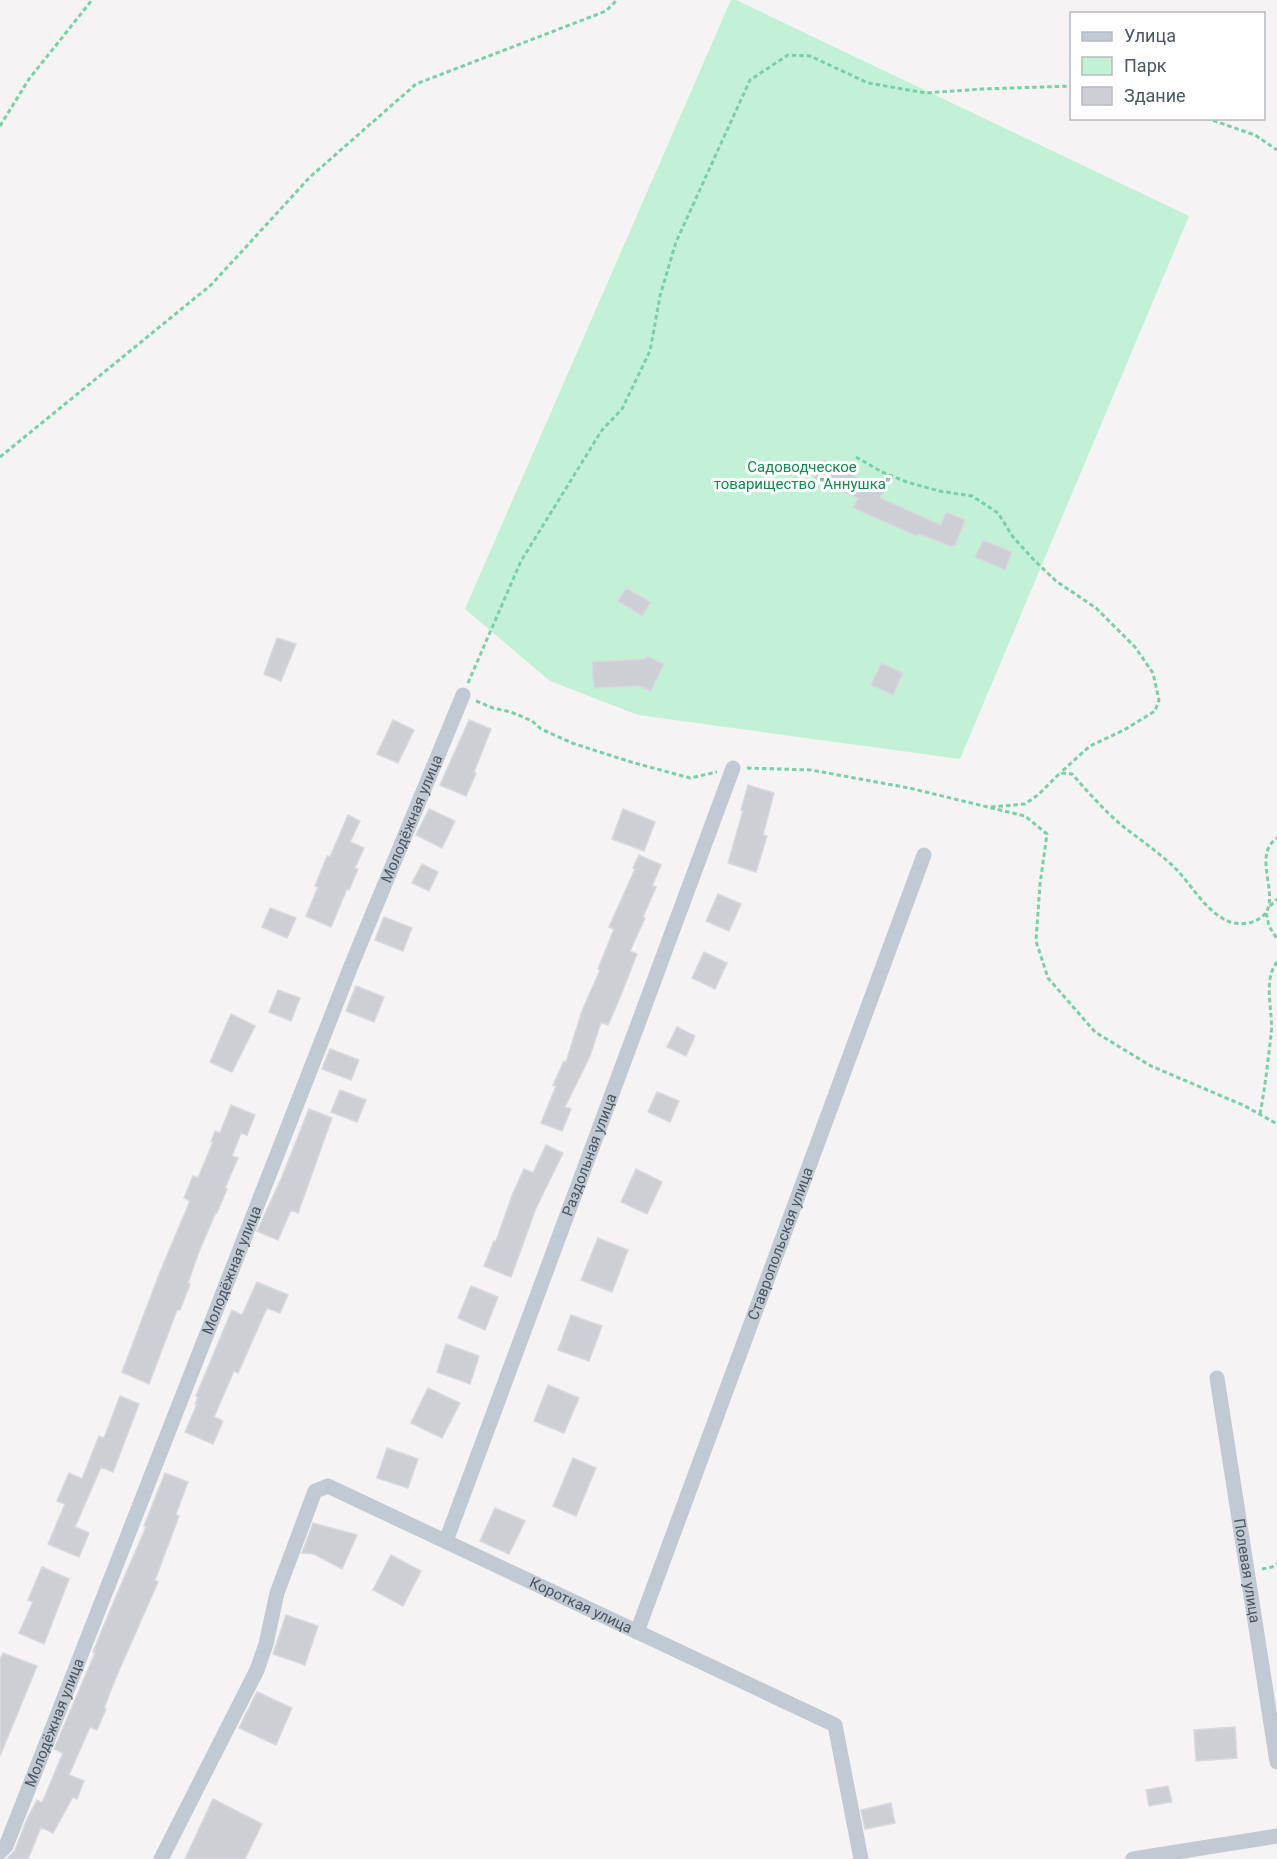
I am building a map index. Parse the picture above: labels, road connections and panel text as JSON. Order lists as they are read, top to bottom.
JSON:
{
  "streets": {
    "street": [
      "Молодёжная улица",
      "Раздольная улица",
      "Ставропольская улица",
      "Полевая улица",
      "Короткая улица"
    ]
  },
  "crossings": [
    ["Раздольная улица", "Короткая улица"],
    ["Ставропольская улица", "Короткая улица"]
  ],
  "parks": ["Садоводческое товарищество \"Аннушка\""],
  "legend": ["Улица", "Парк", "Здание"]
}
